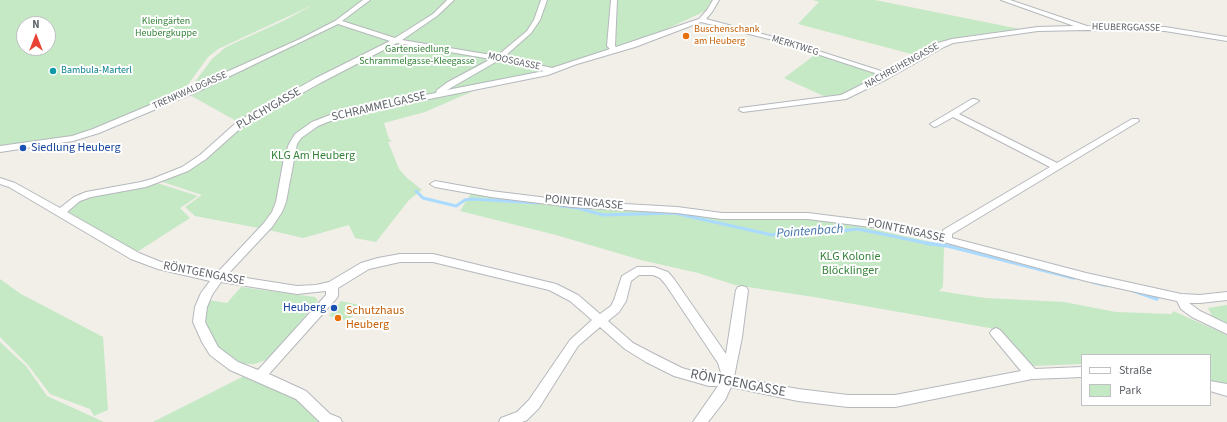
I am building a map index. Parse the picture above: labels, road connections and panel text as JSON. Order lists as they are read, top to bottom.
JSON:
{
  "streets": {
    "street": [
      "HEUBERGGASSE",
      "MERKTWEG",
      "MOOSGASSE",
      "NACHREIHENGASSE",
      "TRENKWALDGASSE",
      "SCHRAMMELGASSE",
      "PLACHYGASSE",
      "POINTENGASSE",
      "RÖNTGENGASSE"
    ]
  },
  "crossings": [
    ["HEUBERGGASSE", "NACHREIHENGASSE"],
    ["MERKTWEG", "NACHREIHENGASSE"],
    ["MERKTWEG", "SCHRAMMELGASSE"],
    ["MOOSGASSE", "TRENKWALDGASSE"],
    ["MOOSGASSE", "SCHRAMMELGASSE"],
    ["MOOSGASSE", "PLACHYGASSE"],
    ["SCHRAMMELGASSE", "RÖNTGENGASSE"],
    ["PLACHYGASSE", "RÖNTGENGASSE"]
  ],
  "water": ["Pointenbach"],
  "parks": [
    "Kleingärten Heubergkuppe",
    "Gartensiedlung Schrammelgasse-Kleegasse",
    "KLG Am Heuberg",
    "KLG Kolonie Blöcklinger"
  ],
  "places": [
    "Buschenschank am Heuberg",
    "Bambula-Marterl",
    "Siedlung Heuberg",
    "Heuberg",
    "Schutzhaus Heuberg"
  ],
  "legend": ["Straße", "Park"],
  "north": "top"
}
